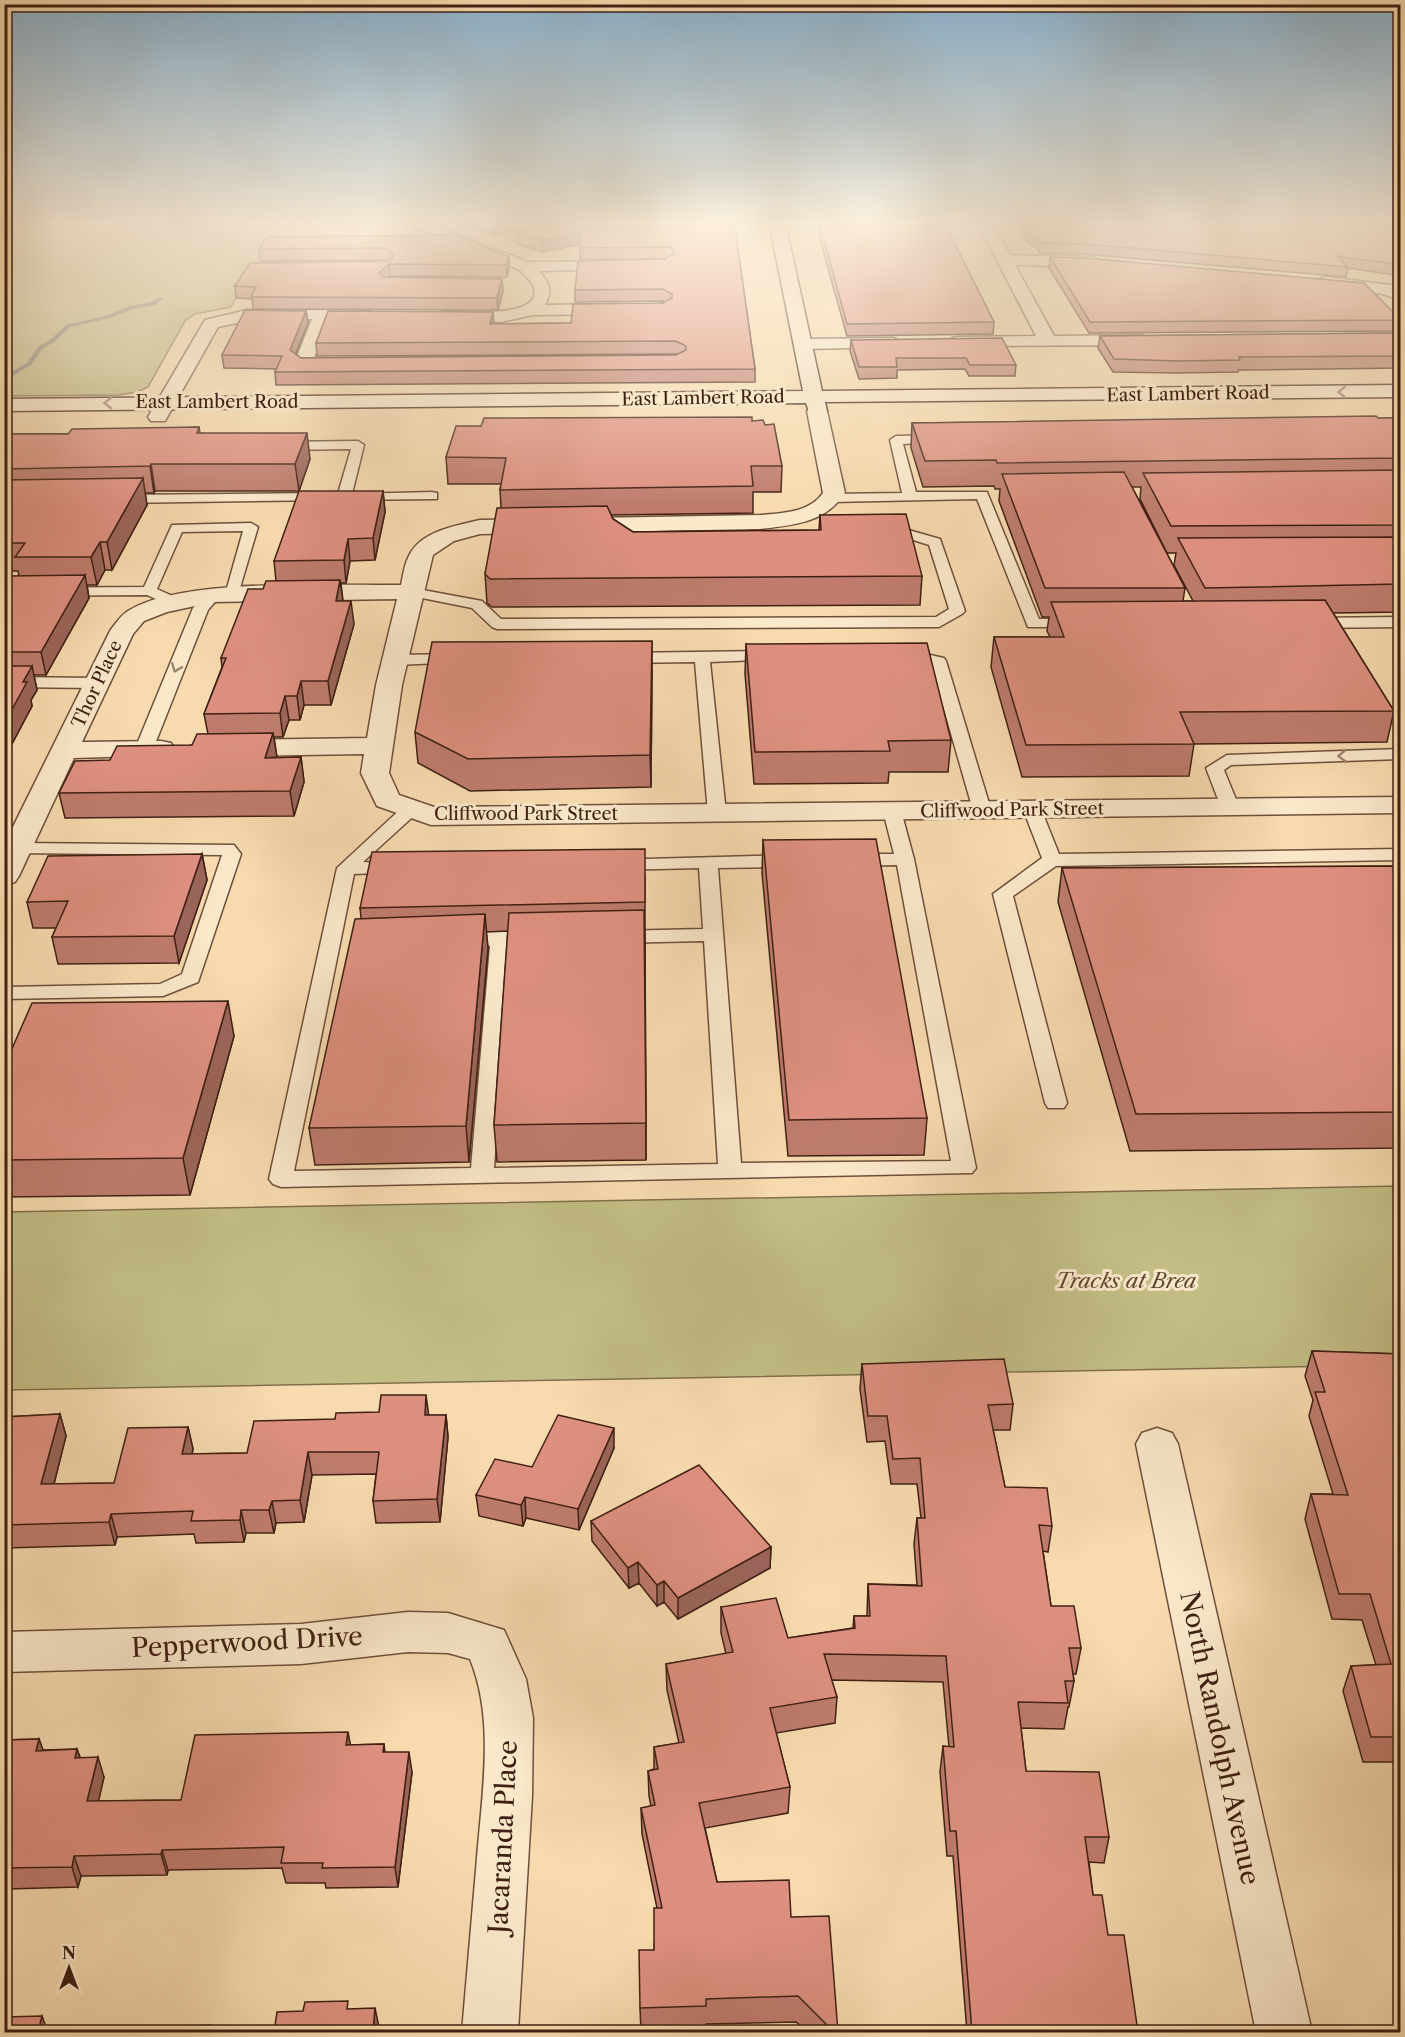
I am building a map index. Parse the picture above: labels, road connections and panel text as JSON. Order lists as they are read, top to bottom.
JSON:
{
  "streets": {
    "street": [
      "East Lambert Road",
      "Thor Place",
      "Cliffwood Park Street",
      "Pepperwood Drive",
      "North Randolph Avenue",
      "Jacaranda Place"
    ]
  },
  "crossings": [
    ["Thor Place", "Cliffwood Park Street"],
    ["Pepperwood Drive", "Jacaranda Place"]
  ],
  "parks": ["Tracks at Brea"],
  "north": "top"
}
